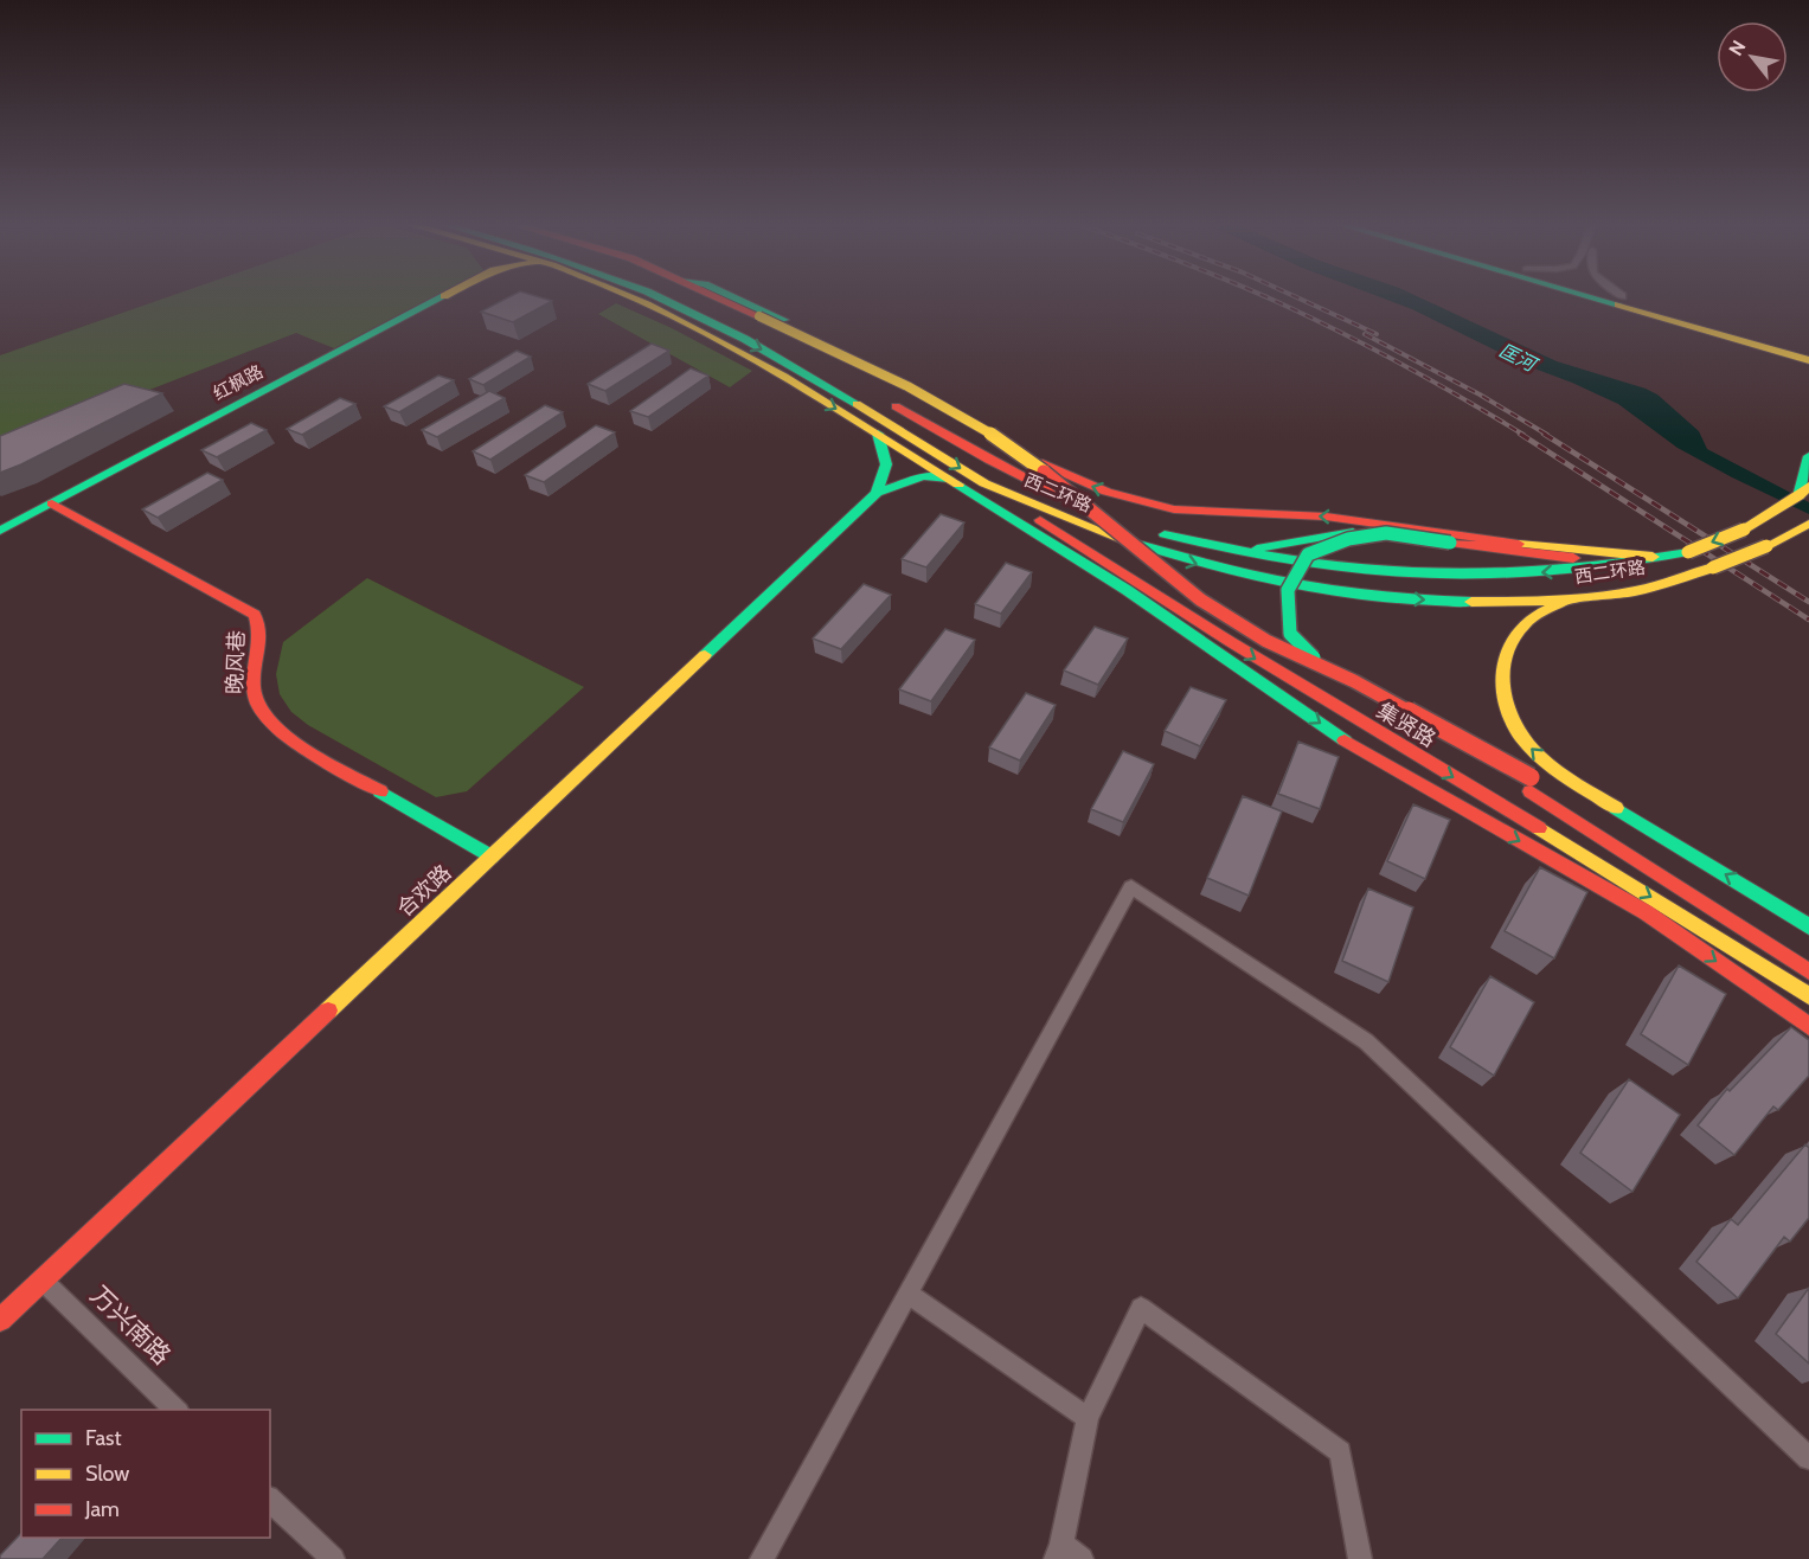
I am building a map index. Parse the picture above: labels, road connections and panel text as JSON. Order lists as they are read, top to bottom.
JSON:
{
  "streets": {
    "main road": [
      "红枫路",
      "西二环路",
      "晚风巷",
      "集贤路",
      "合欢路"
    ],
    "street": ["万兴南路"]
  },
  "crossings": [
    ["红枫路", "晚风巷"],
    ["西二环路", "集贤路"],
    ["晚风巷", "合欢路"],
    ["合欢路", "万兴南路"]
  ],
  "water": ["匡河"],
  "legend": ["Fast", "Slow", "Jam"],
  "north": "top left"
}
